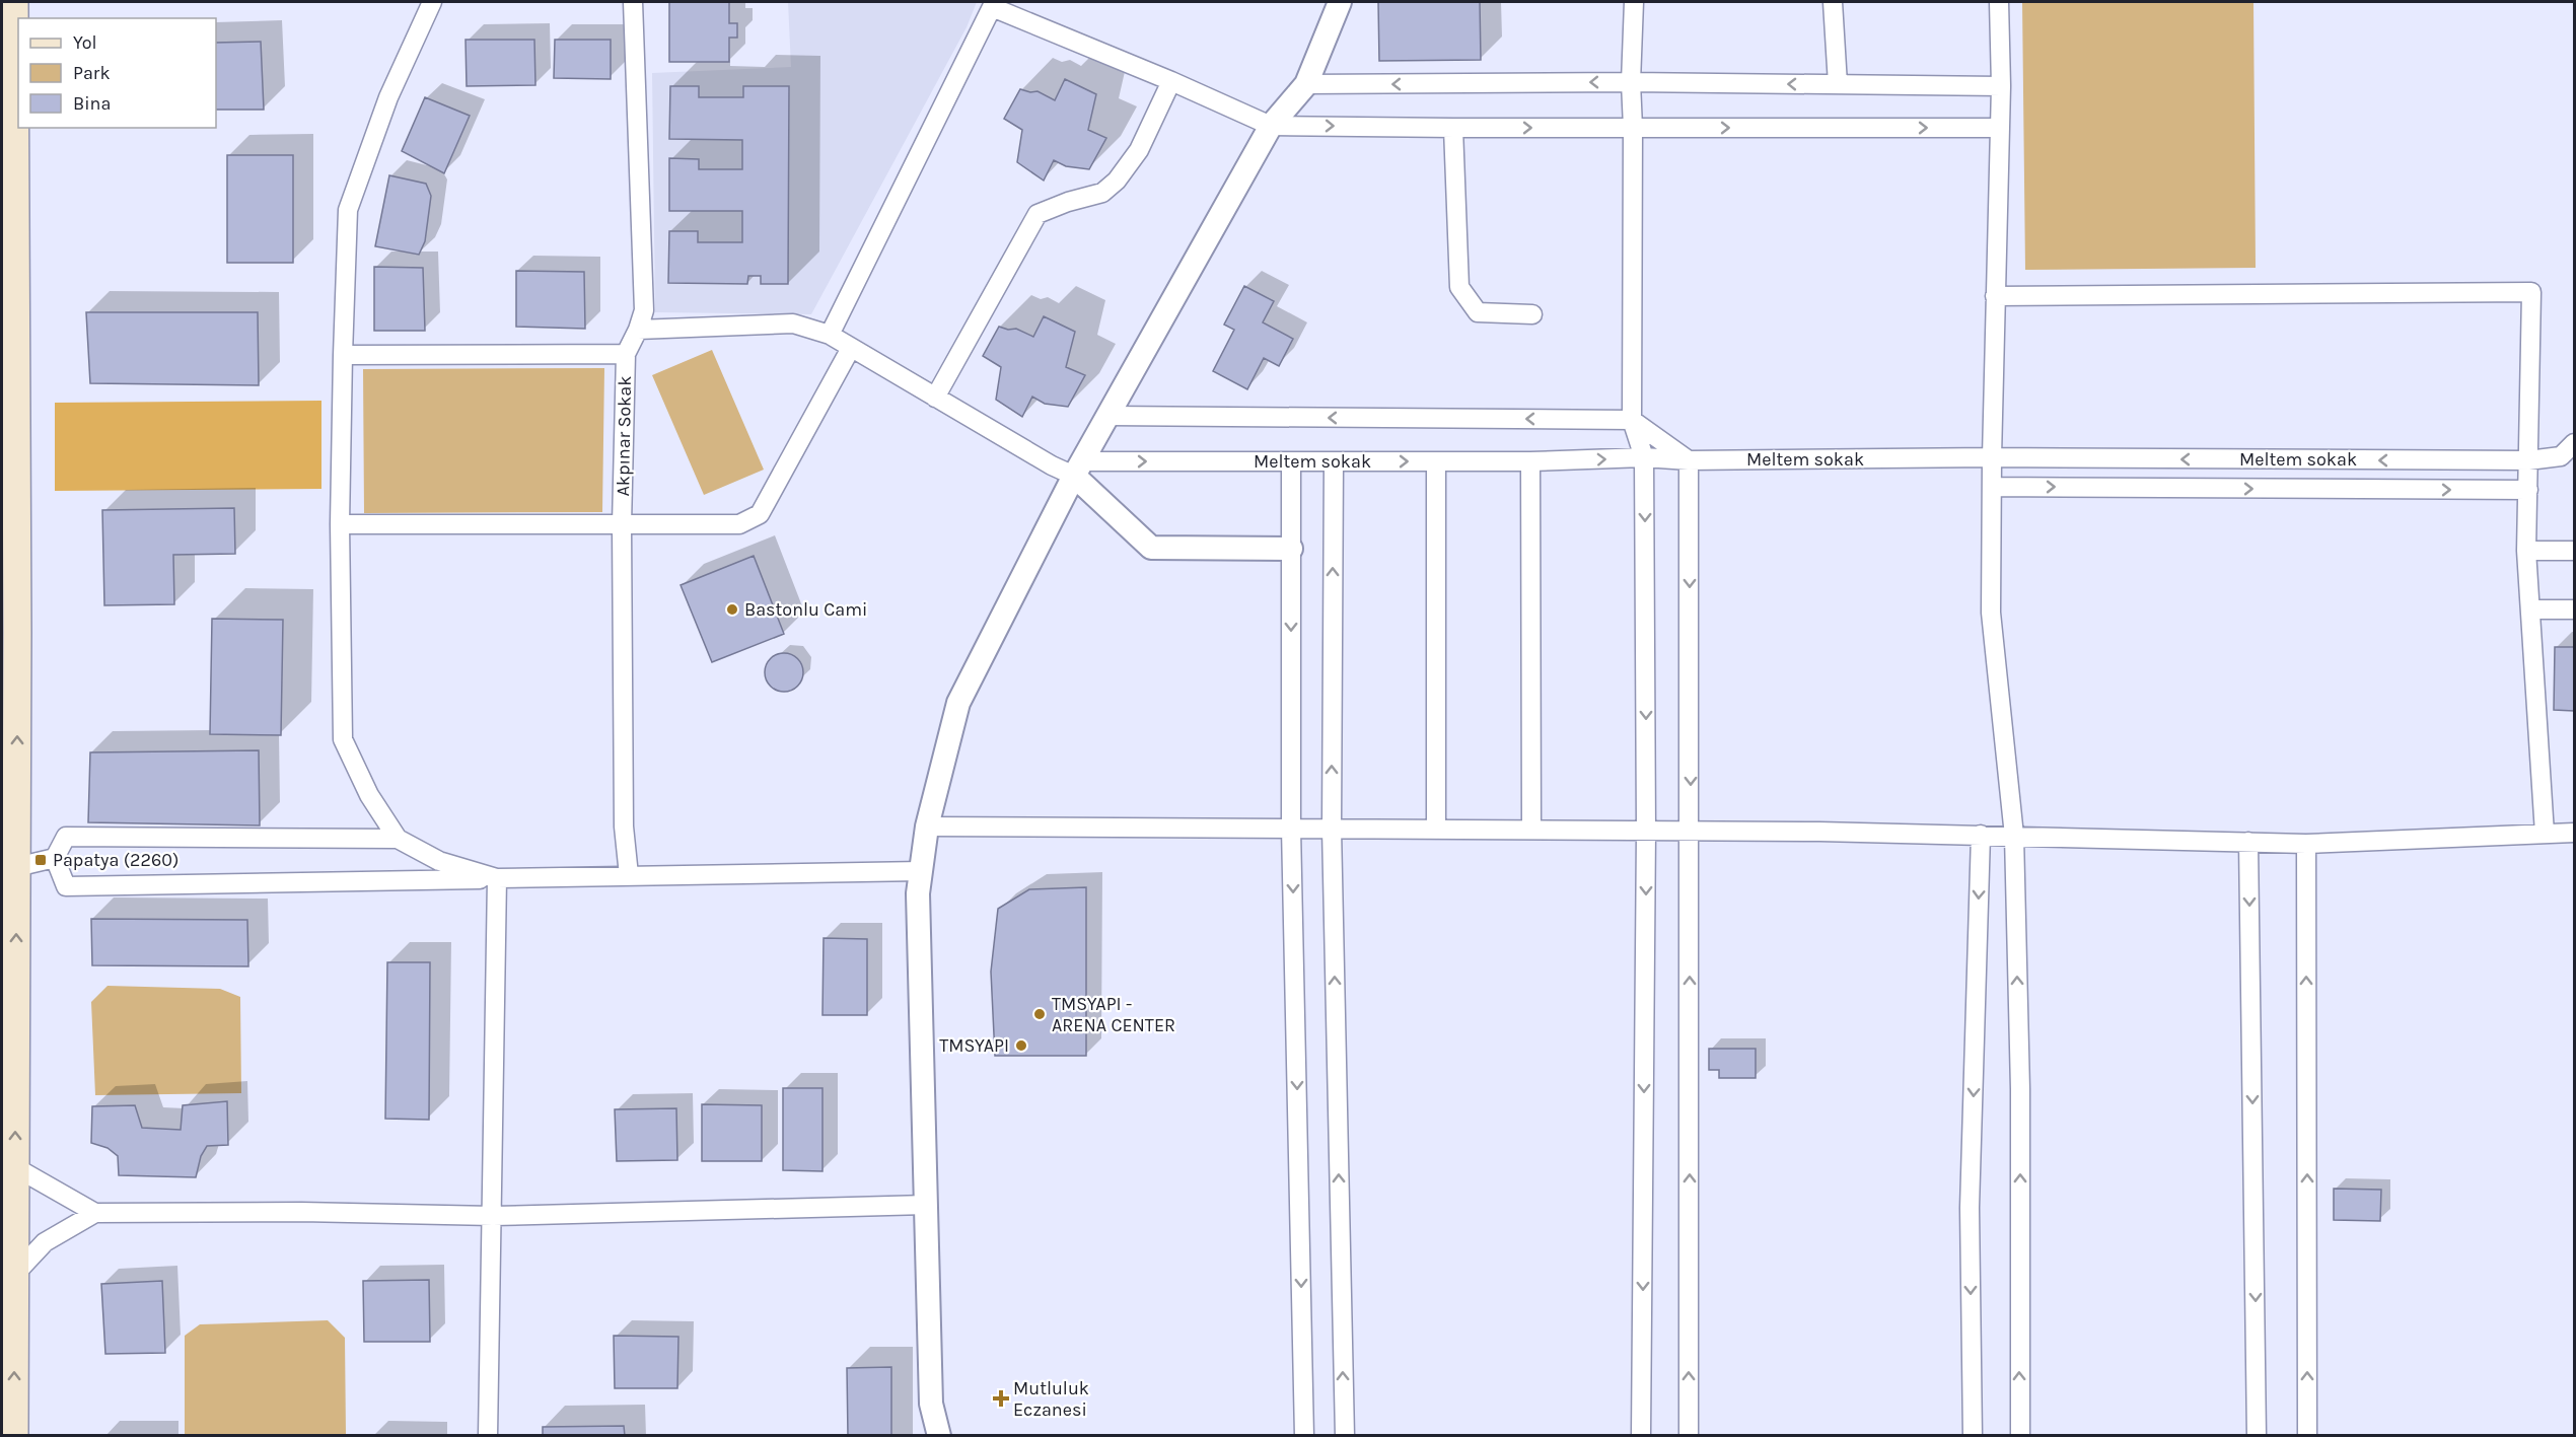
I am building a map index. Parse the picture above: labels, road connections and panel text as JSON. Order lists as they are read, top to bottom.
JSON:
{
  "streets": {
    "street": ["Akpınar Sokak", "Meltem sokak"]
  },
  "places": {
    "other": ["Bastonlu Cami", "TMSYAPI - ARENA CENTER", "TMSYAPI"],
    "transit": ["Papatya (2260)"],
    "health": ["Mutluluk Eczanesi"]
  },
  "legend": ["Yol", "Park", "Bina"]
}
